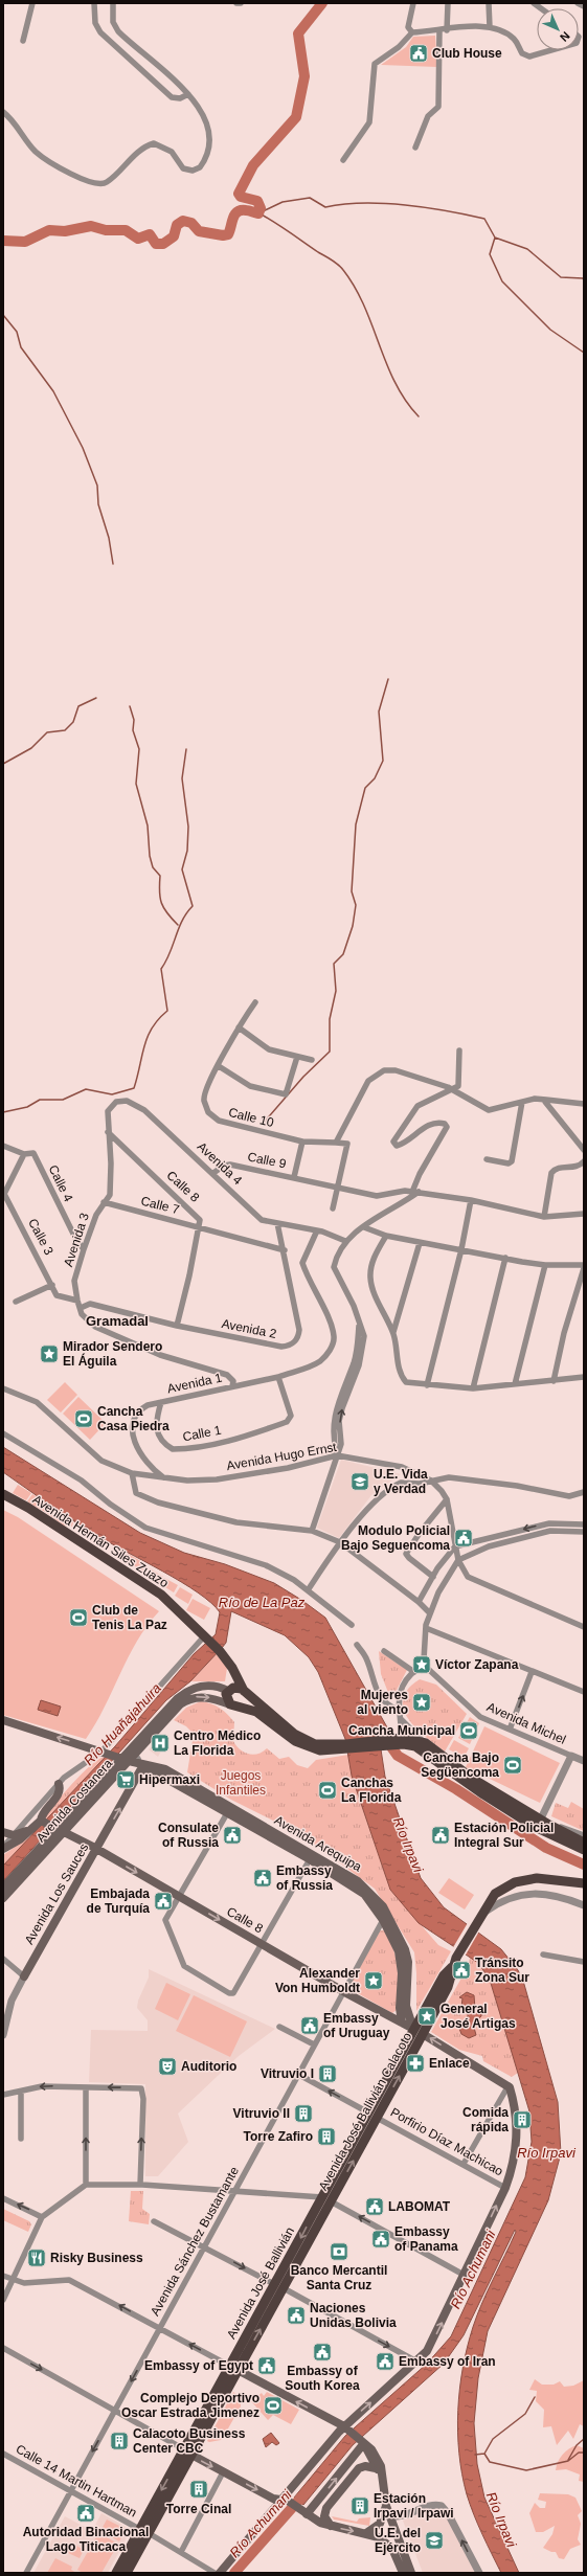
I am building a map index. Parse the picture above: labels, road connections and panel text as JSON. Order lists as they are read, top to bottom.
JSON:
{
  "streets": {
    "main road": [
      "Calle 8",
      "Avenida Hernán Siles Zuazo",
      "Avenida Costanera",
      "Avenida Arequipa",
      "Avenida Los Sauces",
      "Avenida José Ballivián Calacoto",
      "Avenida José Ballivián"
    ],
    "street": [
      "Calle 10",
      "Calle 9",
      "Avenida 4",
      "Calle 4",
      "Calle 7",
      "Calle 3",
      "Avenida 3",
      "Avenida 2",
      "Avenida 1",
      "Calle 1",
      "Avenida Hugo Ernst",
      "Avenida Michel",
      "Porfirio Díaz Machicao",
      "Avenida Sánchez Bustamante",
      "Calle 14 Martin Hartman"
    ]
  },
  "crossings": [
    ["Calle 9", "Avenida 4"],
    ["Avenida 4", "Calle 8"],
    ["Avenida 4", "Avenida 3"],
    ["Avenida 4", "Avenida 2"],
    ["Calle 4", "Avenida 3"],
    ["Calle 8", "Calle 7"],
    ["Calle 8", "Avenida 3"],
    ["Calle 8", "Avenida Costanera"],
    ["Calle 8", "Avenida Arequipa"],
    ["Calle 8", "Avenida Los Sauces"],
    ["Calle 8", "Avenida José Ballivián Calacoto"],
    ["Calle 8", "Avenida Sánchez Bustamante"],
    ["Calle 7", "Avenida 3"],
    ["Calle 7", "Avenida 2"],
    ["Calle 3", "Avenida 3"],
    ["Avenida 3", "Avenida 2"],
    ["Avenida 3", "Avenida 1"],
    ["Avenida 2", "Avenida 1"],
    ["Avenida 1", "Calle 1"],
    ["Avenida 1", "Avenida Hugo Ernst"],
    ["Avenida Hernán Siles Zuazo", "Avenida Costanera"],
    ["Avenida Costanera", "Avenida Arequipa"],
    ["Avenida Arequipa", "Avenida Los Sauces"],
    ["Avenida Arequipa", "Avenida José Ballivián Calacoto"],
    ["Avenida Arequipa", "Avenida Sánchez Bustamante"],
    ["Avenida José Ballivián Calacoto", "Porfirio Díaz Machicao"],
    ["Avenida José Ballivián Calacoto", "Avenida José Ballivián"],
    ["Porfirio Díaz Machicao", "Avenida Sánchez Bustamante"],
    ["Avenida Sánchez Bustamante", "Calle 14 Martin Hartman"],
    ["Avenida José Ballivián", "Calle 14 Martin Hartman"]
  ],
  "one_way": ["Porfirio Díaz Machicao"],
  "districts": ["Gramadal"],
  "water": [
    "Río de La Paz",
    "Río Huañajahuira",
    "Río Irpavi",
    "Río Achumani"
  ],
  "parks": ["Juegos Infantiles"],
  "places": {
    "public building": [
      "Club House",
      "Modulo Policial Bajo Seguencoma",
      "Consulate of Russia",
      "Estación Policial Integral Sur",
      "Embassy of Russia",
      "Embajada de Turquía",
      "Tránsito Zona Sur",
      "Embassy of Uruguay",
      "LABOMAT",
      "Embassy of Panama",
      "Naciones Unidas Bolivia",
      "Embassy of South Korea",
      "Embassy of Iran",
      "Embassy of Egypt",
      "Autoridad Binacional Lago Titicaca"
    ],
    "place": [
      "Mirador Sendero El Águila",
      "Víctor Zapana",
      "Mujeres al viento",
      "Alexander Von Humboldt",
      "General José Artigas"
    ],
    "sports": [
      "Cancha Casa Piedra",
      "Club de Tenis La Paz",
      "Cancha Municipal",
      "Cancha Bajo Següencoma",
      "Canchas La Florida",
      "Complejo Deportivo Oscar Estrada Jimenez"
    ],
    "school or university": ["U.E. Vida y Verdad", "U.E. del Ejército"],
    "hospital": ["Centro Médico La Florida"],
    "supermarket": ["Hipermaxi"],
    "pharmacy": ["Enlace"],
    "theatre": ["Auditorio"],
    "building": [
      "Vitruvio I",
      "Vitruvio II",
      "Comida rápida",
      "Torre Zafiro",
      "Calacoto Business Center CBC",
      "Torre Cinal",
      "Estación Irpavi / Irpawi"
    ],
    "bank": ["Banco Mercantil Santa Cruz"],
    "restaurant": ["Risky Business"]
  },
  "north": "bottom right"
}
